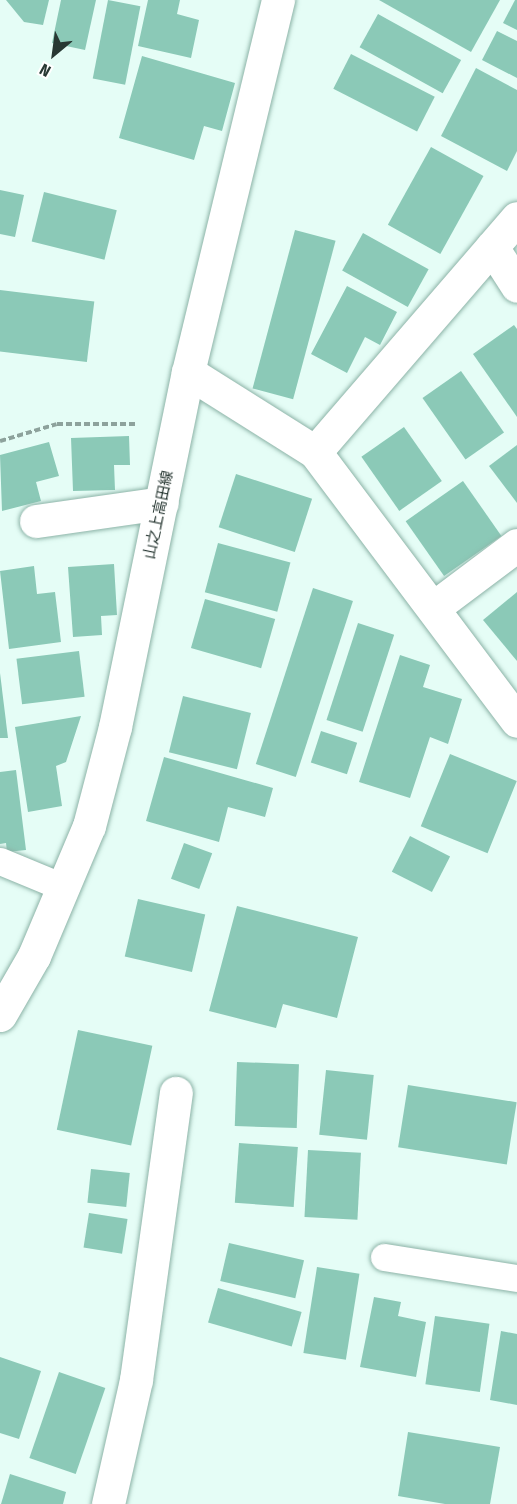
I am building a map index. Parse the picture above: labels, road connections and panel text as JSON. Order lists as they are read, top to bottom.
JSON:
{
  "streets": {
    "street": ["山之上高田線"]
  },
  "north": "bottom left"
}
